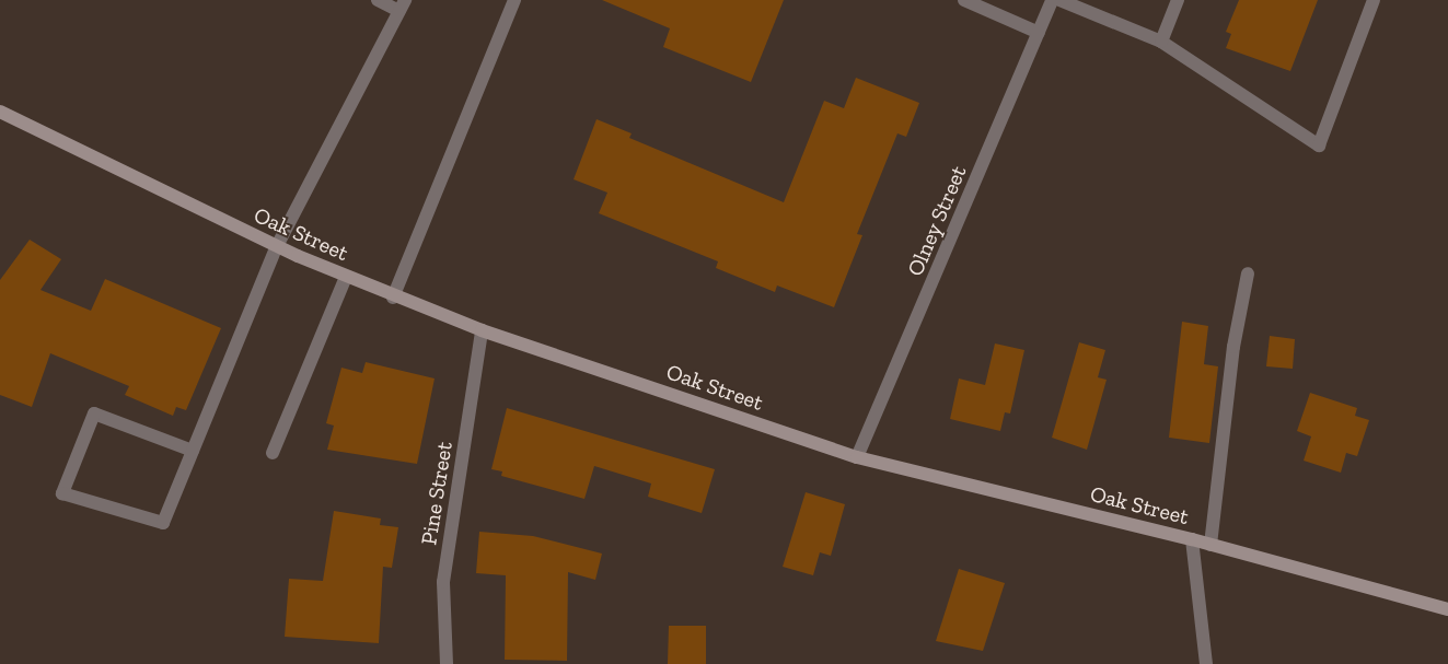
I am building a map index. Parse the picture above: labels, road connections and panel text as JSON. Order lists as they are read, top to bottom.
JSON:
{
  "streets": {
    "street": ["Olney Street", "Oak Street", "Pine Street"]
  },
  "crossings": [
    ["Olney Street", "Oak Street"],
    ["Oak Street", "Pine Street"]
  ]
}
